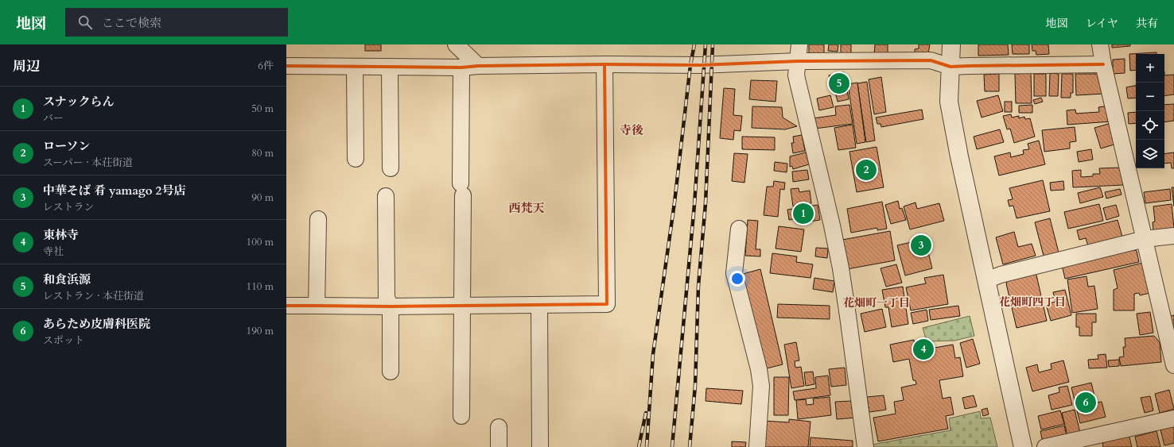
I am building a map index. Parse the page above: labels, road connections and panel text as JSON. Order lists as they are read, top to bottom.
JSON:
{
  "districts": [
    "寺後",
    "西梵天",
    "花畑町四丁目",
    "花畑町一丁目"
  ],
  "page": {
    "header": "地図",
    "search": "ここで検索",
    "nav": ["地図", "レイヤ", "共有"],
    "heading": ["周辺", "6件"],
    "map_buttons": ["+", "−"],
    "pins": [
      "5",
      "2",
      "1",
      "3",
      "4",
      "6"
    ],
    "list": [
      {
        "mark": "1",
        "name": "スナックらん",
        "note": "バー",
        "value": "50 m"
      },
      {
        "mark": "2",
        "name": "ローソン",
        "note": "スーパー · 本荘街道",
        "value": "80 m"
      },
      {
        "mark": "3",
        "name": "中華そば 肴 yamago 2号店",
        "note": "レストラン",
        "value": "90 m"
      },
      {
        "mark": "4",
        "name": "東林寺",
        "note": "寺社",
        "value": "100 m"
      },
      {
        "mark": "5",
        "name": "和食浜源",
        "note": "レストラン · 本荘街道",
        "value": "110 m"
      },
      {
        "mark": "6",
        "name": "あらため皮膚科医院",
        "note": "スポット",
        "value": "190 m"
      }
    ]
  }
}
